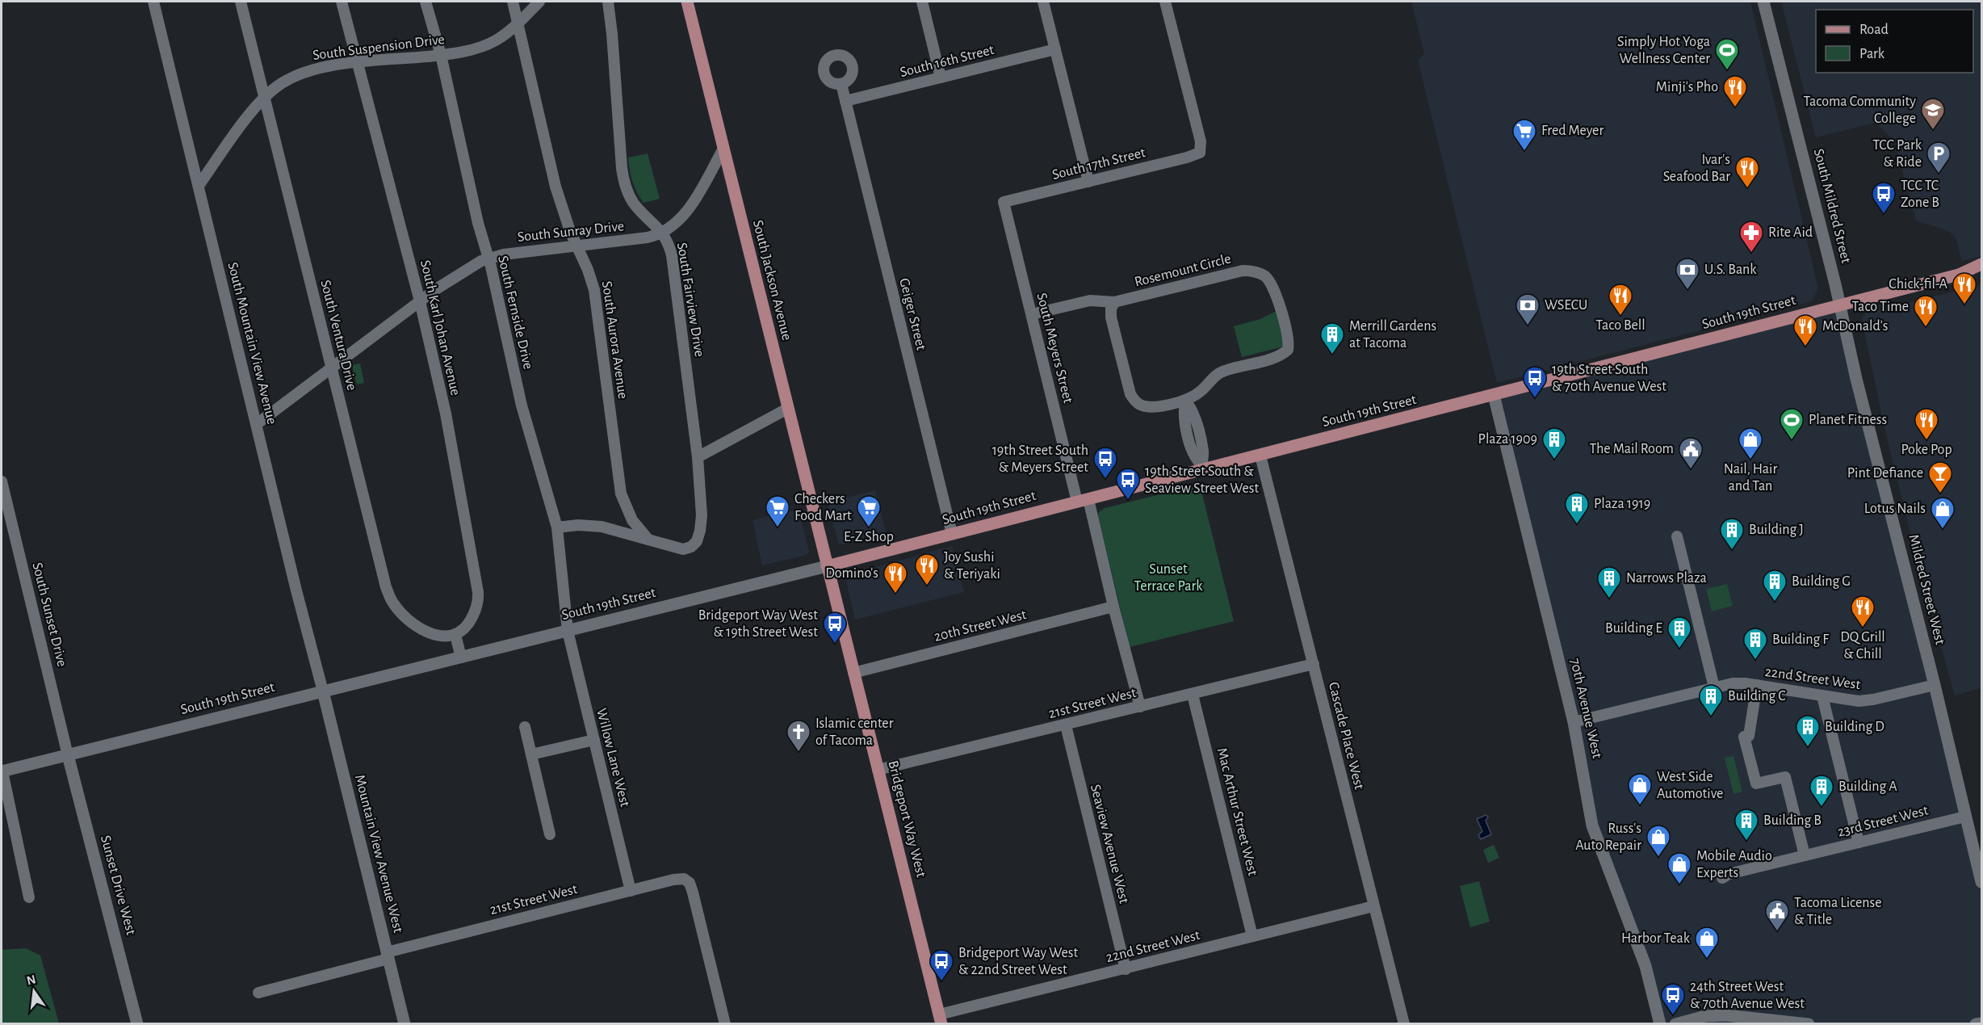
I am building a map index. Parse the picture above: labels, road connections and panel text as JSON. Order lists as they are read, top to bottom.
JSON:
{
  "streets": {
    "main road": ["South Jackson Avenue", "South 19th Street", "Bridgeport Way West"],
    "street": [
      "South Suspension Drive",
      "South 16th Street",
      "South 17th Street",
      "South Mildred Street",
      "South Sunray Drive",
      "Rosemount Circle",
      "South Fairview Drive",
      "South Fernside Drive",
      "Geiger Street",
      "South Karl Johan Avenue",
      "South Ventura Drive",
      "South Aurora Avenue",
      "South Mountain View Avenue",
      "South Meyers Street",
      "Mildred Street West",
      "South Sunset Drive",
      "20th Street West",
      "22nd Street West",
      "21st Street West",
      "70th Avenue West",
      "Cascade Place West",
      "Willow Lane West",
      "Mac Arthur Street West",
      "23rd Street West",
      "Seaview Avenue West",
      "Mountain View Avenue West",
      "Sunset Drive West"
    ]
  },
  "crossings": [
    ["South Suspension Drive", "South Fernside Drive"],
    ["South Suspension Drive", "South Karl Johan Avenue"],
    ["South Suspension Drive", "South Ventura Drive"],
    ["South Suspension Drive", "South Aurora Avenue"],
    ["South Suspension Drive", "South Mountain View Avenue"],
    ["South 16th Street", "Geiger Street"],
    ["South 17th Street", "South Meyers Street"],
    ["South Mildred Street", "South 19th Street"],
    ["South Mildred Street", "Mildred Street West"],
    ["South Sunray Drive", "South Jackson Avenue"],
    ["South Sunray Drive", "South Fairview Drive"],
    ["South Sunray Drive", "South Fernside Drive"],
    ["South Sunray Drive", "South Karl Johan Avenue"],
    ["South Sunray Drive", "South Ventura Drive"],
    ["South Sunray Drive", "South Aurora Avenue"],
    ["South Sunray Drive", "South Mountain View Avenue"],
    ["Rosemount Circle", "South Meyers Street"],
    ["South Jackson Avenue", "South 19th Street"],
    ["South Jackson Avenue", "Bridgeport Way West"],
    ["South Fairview Drive", "South Aurora Avenue"],
    ["South Fernside Drive", "South 19th Street"],
    ["South Fernside Drive", "Willow Lane West"],
    ["South 19th Street", "Geiger Street"],
    ["South 19th Street", "South Mountain View Avenue"],
    ["South 19th Street", "South Meyers Street"],
    ["South 19th Street", "Mildred Street West"],
    ["South 19th Street", "South Sunset Drive"],
    ["South 19th Street", "70th Avenue West"],
    ["South 19th Street", "Cascade Place West"],
    ["South 19th Street", "Willow Lane West"],
    ["South 19th Street", "Bridgeport Way West"],
    ["South 19th Street", "Mountain View Avenue West"],
    ["South 19th Street", "Sunset Drive West"],
    ["South Karl Johan Avenue", "South Ventura Drive"],
    ["South Mountain View Avenue", "Mountain View Avenue West"],
    ["Mildred Street West", "22nd Street West"],
    ["Mildred Street West", "23rd Street West"],
    ["South Sunset Drive", "Sunset Drive West"],
    ["20th Street West", "Bridgeport Way West"],
    ["22nd Street West", "70th Avenue West"],
    ["22nd Street West", "Cascade Place West"],
    ["22nd Street West", "Mac Arthur Street West"],
    ["22nd Street West", "Bridgeport Way West"],
    ["22nd Street West", "Seaview Avenue West"],
    ["21st Street West", "Cascade Place West"],
    ["21st Street West", "Willow Lane West"],
    ["21st Street West", "Mac Arthur Street West"],
    ["21st Street West", "Bridgeport Way West"],
    ["21st Street West", "Seaview Avenue West"],
    ["21st Street West", "Mountain View Avenue West"]
  ],
  "parks": ["Sunset Terrace Park"],
  "places": {
    "sports": ["Simply Hot Yoga Wellness Center", "Planet Fitness"],
    "restaurant": [
      "Minji's Pho",
      "Ivar's Seafood Bar",
      "Chick-fil-A",
      "Taco Bell",
      "Taco Time",
      "McDonald's",
      "Poke Pop",
      "Joy Sushi & Teriyaki",
      "Domino's",
      "DQ Grill & Chill"
    ],
    "school or university": ["Tacoma Community College"],
    "supermarket": ["Fred Meyer", "Checkers Food Mart", "E-Z Shop"],
    "parking": ["TCC Park & Ride"],
    "bus stop": [
      "TCC TC Zone B",
      "19th Street South & 70th Avenue West",
      "19th Street South & Meyers Street",
      "19th Street South & Seaview Street West",
      "Bridgeport Way West & 19th Street West",
      "Bridgeport Way West & 22nd Street West",
      "24th Street West & 70th Avenue West"
    ],
    "pharmacy": ["Rite Aid"],
    "bank": ["U.S. Bank", "WSECU"],
    "building": [
      "Merrill Gardens at Tacoma",
      "Plaza 1909",
      "Plaza 1919",
      "Building J",
      "Narrows Plaza",
      "Building G",
      "Building E",
      "Building F",
      "Building C",
      "Building D",
      "Building A",
      "Building B"
    ],
    "shop": [
      "Nail, Hair and Tan",
      "Lotus Nails",
      "West Side Automotive",
      "Russ's Auto Repair",
      "Mobile Audio Experts",
      "Harbor Teak"
    ],
    "public building": ["The Mail Room", "Tacoma License & Title"],
    "bar": ["Pint Defiance"],
    "church": ["Islamic center of Tacoma"]
  },
  "legend": ["Road", "Park"],
  "north": "top"
}
